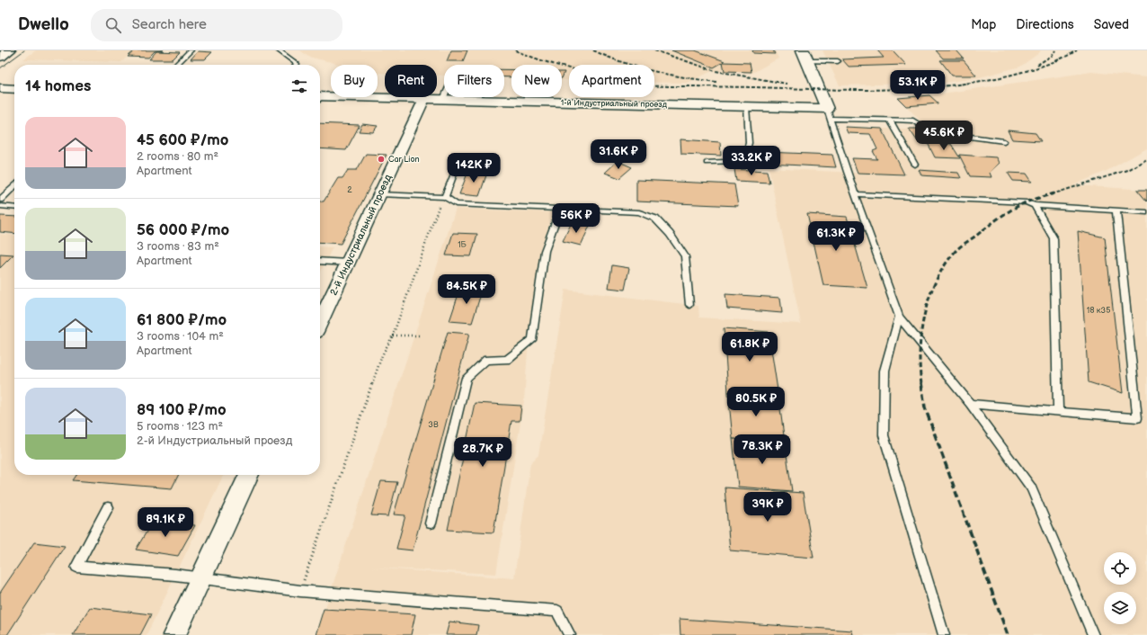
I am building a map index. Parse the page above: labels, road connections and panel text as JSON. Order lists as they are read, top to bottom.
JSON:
{
  "streets": {
    "street": ["1-й Индустриальный проезд", "2-й Индустриальный проезд"]
  },
  "crossings": [
    ["1-й Индустриальный проезд", "2-й Индустриальный проезд"]
  ],
  "places": ["Car Lion"],
  "house_numbers": [
    "2",
    "1Б",
    "18 к35",
    "3В"
  ],
  "page": {
    "header": "Dwello",
    "search": "Search here",
    "nav": ["Map", "Directions", "Saved"],
    "chip": [
      "Buy",
      "Rent",
      "Filters",
      "New",
      "Apartment"
    ],
    "heading": "14 homes",
    "price": [
      "53.1K ₽",
      "45.6K ₽",
      "31.6K ₽",
      "33.2K ₽",
      "142K ₽",
      "56K ₽",
      "61.3K ₽",
      "84.5K ₽",
      "61.8K ₽",
      "80.5K ₽",
      "78.3K ₽",
      "28.7K ₽",
      "39K ₽",
      "89.1K ₽"
    ],
    "list": [
      {
        "name": "45 600 ₽/mo",
        "note": "2 rooms · 80 m² · Apartment"
      },
      {
        "name": "56 000 ₽/mo",
        "note": "3 rooms · 83 m² · Apartment"
      },
      {
        "name": "61 800 ₽/mo",
        "note": "3 rooms · 104 m² · Apartment"
      },
      {
        "name": "89 100 ₽/mo",
        "note": "5 rooms · 123 m² · 2-й Индустриальный проезд"
      }
    ]
  }
}
